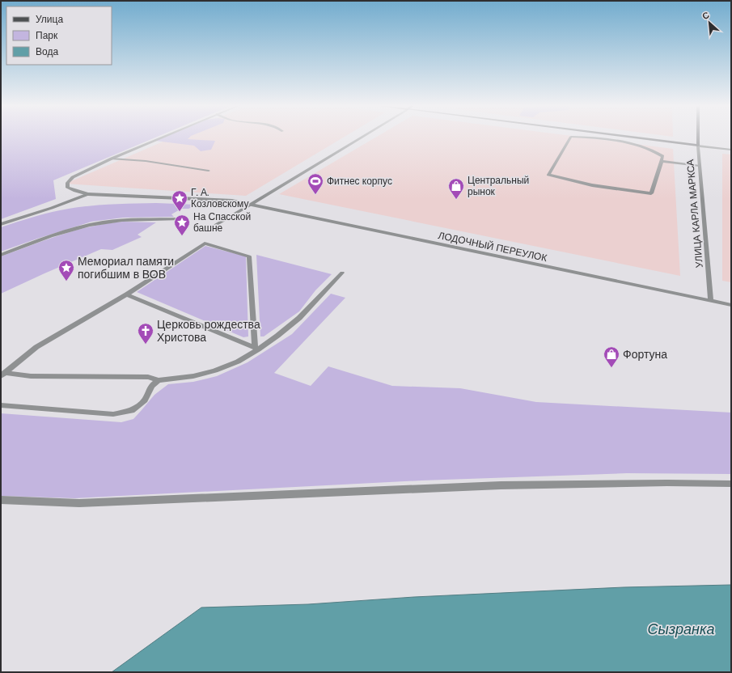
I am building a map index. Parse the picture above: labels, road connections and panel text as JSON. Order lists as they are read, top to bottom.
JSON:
{
  "streets": {
    "street": ["УЛИЦА КАРЛА МАРКСА", "ЛОДОЧНЫЙ ПЕРЕУЛОК"]
  },
  "crossings": [
    ["УЛИЦА КАРЛА МАРКСА", "ЛОДОЧНЫЙ ПЕРЕУЛОК"]
  ],
  "water": ["Сызранка"],
  "places": {
    "sports": ["Фитнес корпус"],
    "shop": ["Центральный рынок", "Фортуна"],
    "place": ["Г. А. Козловскому", "На Спасской башне", "Мемориал памяти погибшим в ВОВ"],
    "church": ["Церковь рождества Христова"]
  },
  "legend": ["Улица", "Парк", "Вода"],
  "north": "top left"
}
